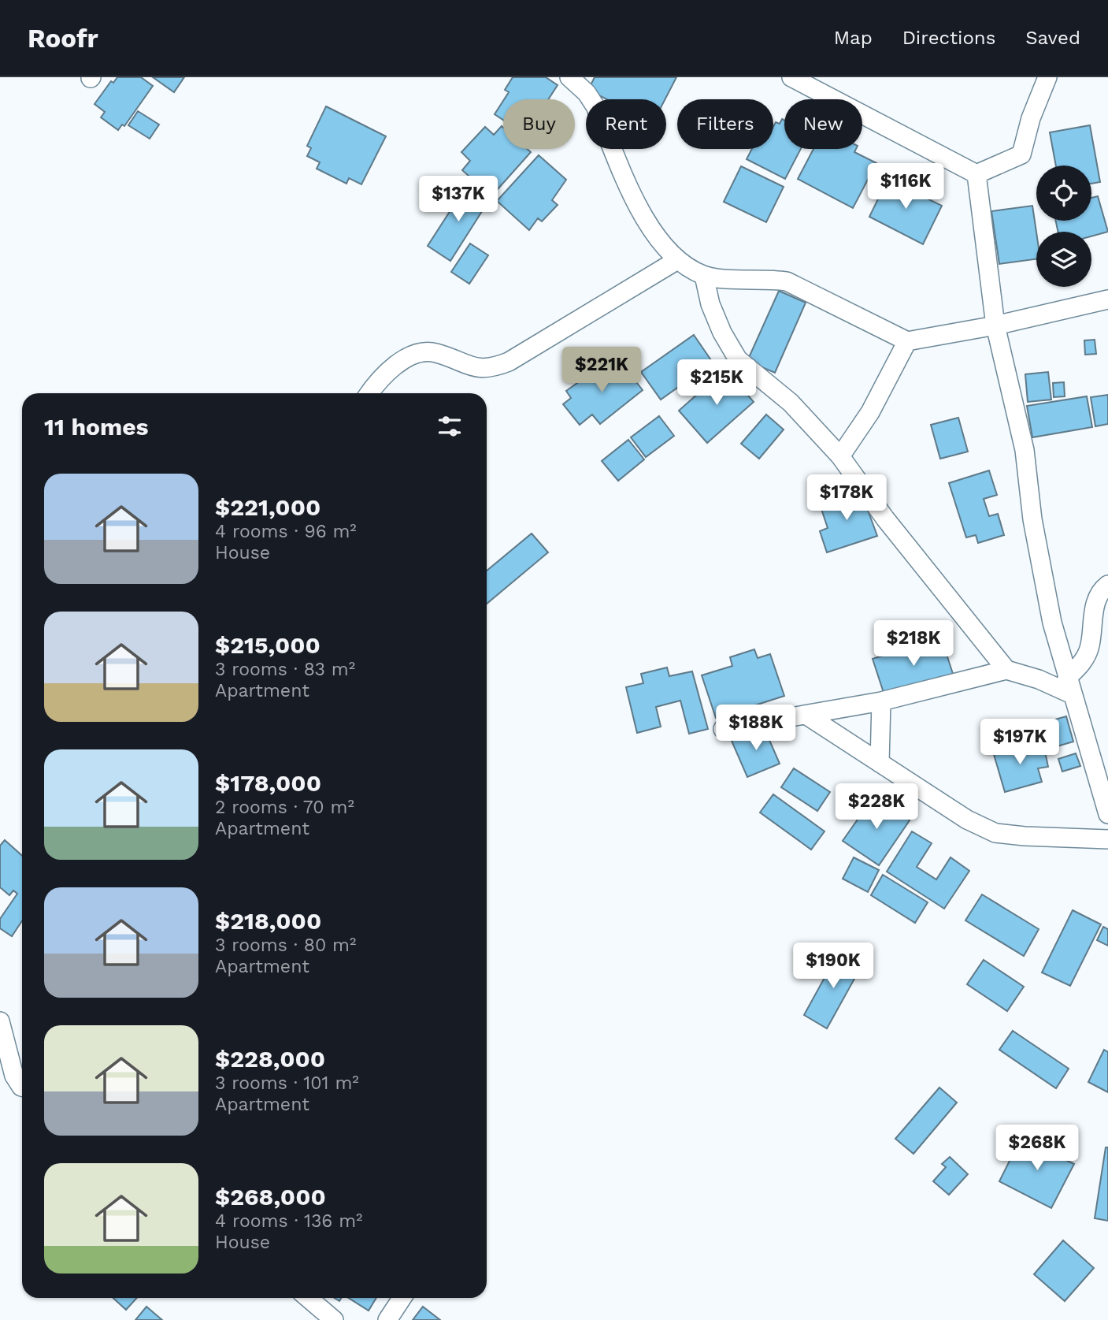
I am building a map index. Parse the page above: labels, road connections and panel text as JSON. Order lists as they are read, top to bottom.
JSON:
{
  "page": {
    "header": "Roofr",
    "nav": ["Map", "Directions", "Saved"],
    "chip": [
      "Buy",
      "Rent",
      "Filters",
      "New"
    ],
    "price": [
      "$116K",
      "$137K",
      "$221K",
      "$215K",
      "$178K",
      "$218K",
      "$188K",
      "$197K",
      "$228K",
      "$190K",
      "$268K"
    ],
    "heading": "11 homes",
    "list": [
      {
        "name": "$221,000",
        "note": "4 rooms · 96 m² · House"
      },
      {
        "name": "$215,000",
        "note": "3 rooms · 83 m² · Apartment"
      },
      {
        "name": "$178,000",
        "note": "2 rooms · 70 m² · Apartment"
      },
      {
        "name": "$218,000",
        "note": "3 rooms · 80 m² · Apartment"
      },
      {
        "name": "$228,000",
        "note": "3 rooms · 101 m² · Apartment"
      },
      {
        "name": "$268,000",
        "note": "4 rooms · 136 m² · House"
      }
    ]
  }
}
